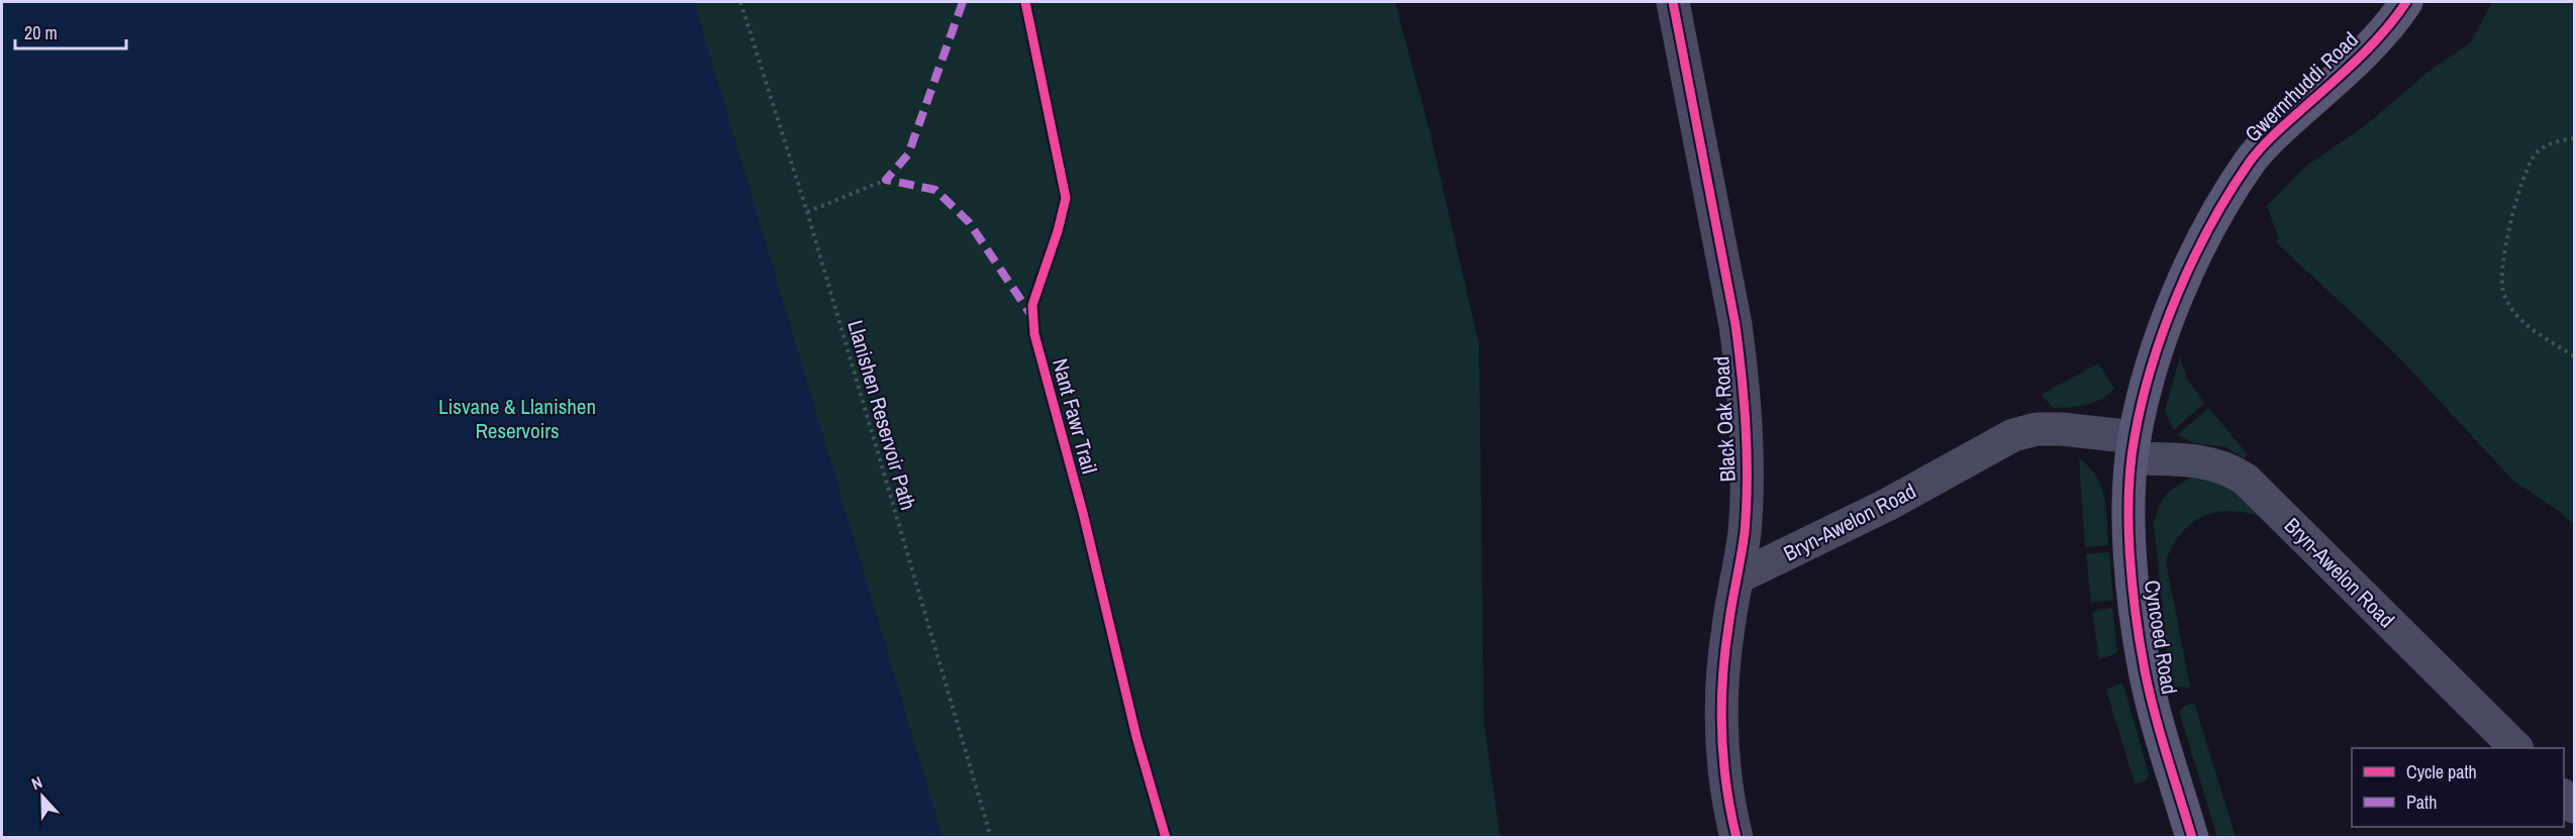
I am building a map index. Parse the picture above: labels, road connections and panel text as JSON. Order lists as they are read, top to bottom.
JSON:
{
  "streets": {
    "street": [
      "Gwernrhuddi Road",
      "Black Oak Road",
      "Bryn-Awelon Road",
      "Cyncoed Road"
    ],
    "path": ["Llanishen Reservoir Path"],
    "cycle path": ["Nant Fawr Trail"]
  },
  "crossings": [
    ["Gwernrhuddi Road", "Bryn-Awelon Road"],
    ["Gwernrhuddi Road", "Cyncoed Road"],
    ["Black Oak Road", "Bryn-Awelon Road"],
    ["Bryn-Awelon Road", "Cyncoed Road"]
  ],
  "parks": ["Lisvane & Llanishen Reservoirs"],
  "legend": ["Cycle path", "Path"],
  "scale_bar": "20 m",
  "north": "top"
}
